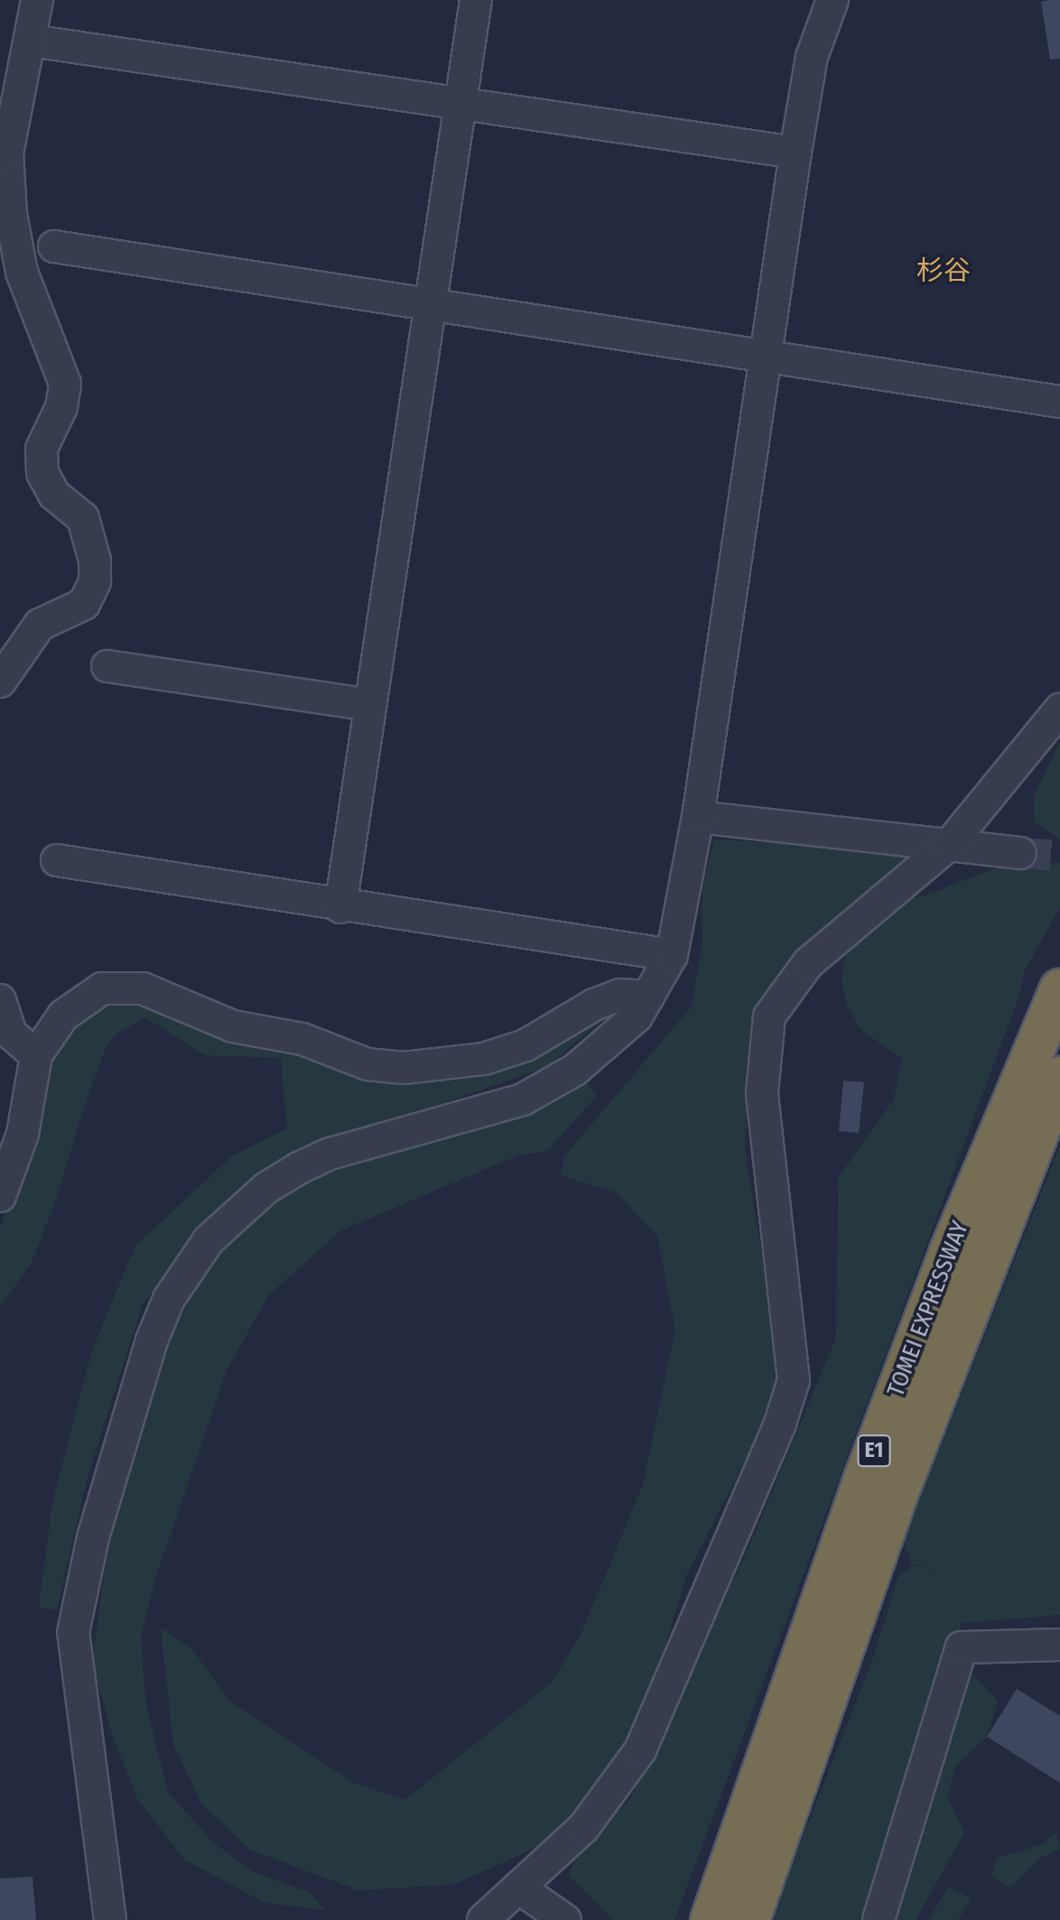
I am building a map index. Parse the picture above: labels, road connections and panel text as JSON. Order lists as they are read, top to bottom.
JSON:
{
  "streets": {
    "highway": ["TOMEI EXPRESSWAY", "E1"]
  },
  "districts": ["杉谷"]
}
